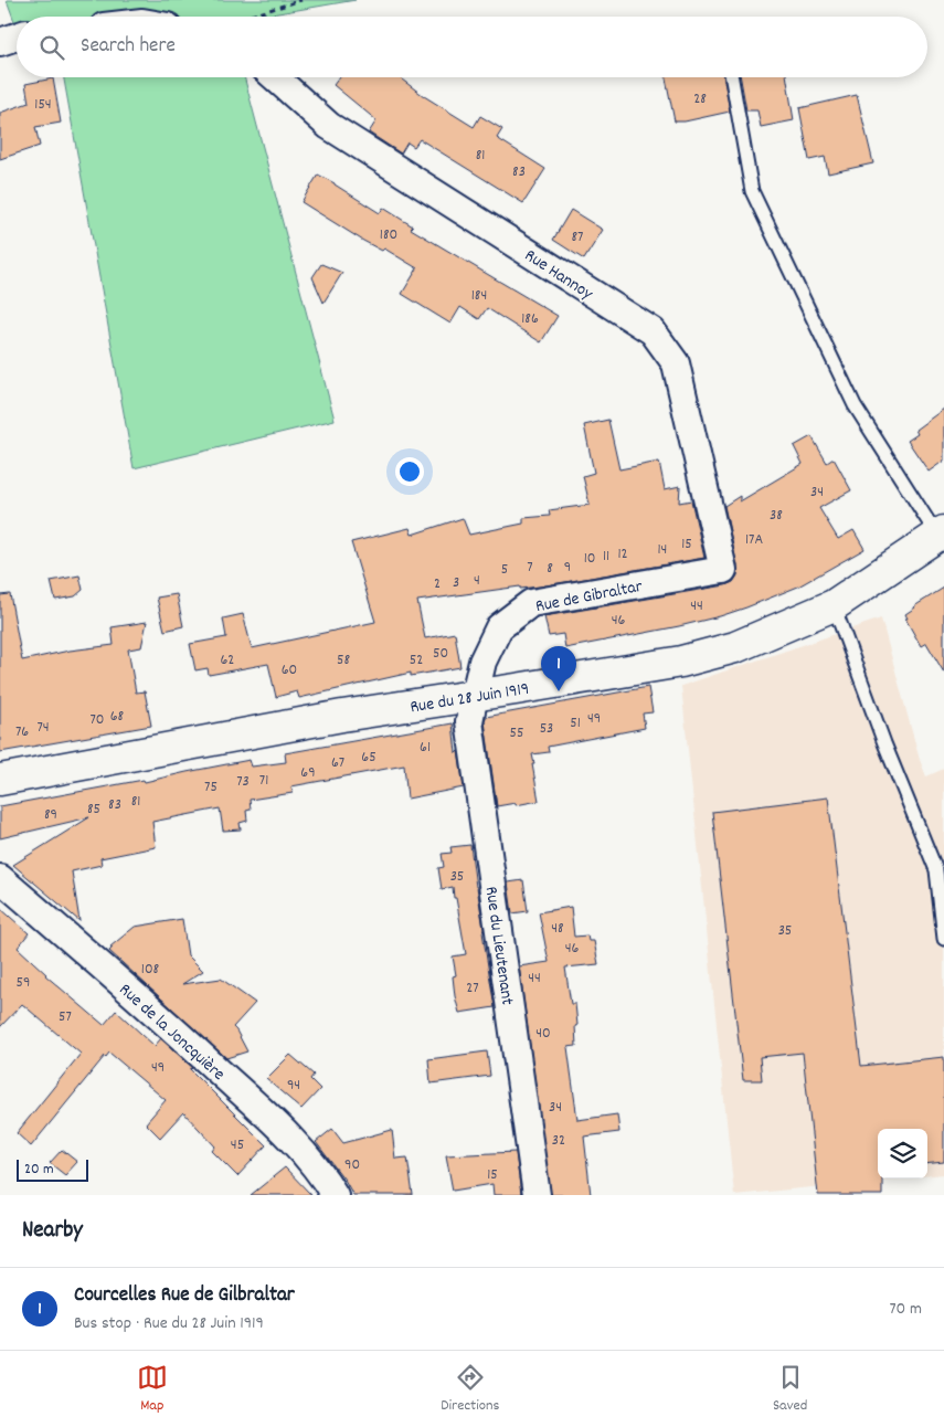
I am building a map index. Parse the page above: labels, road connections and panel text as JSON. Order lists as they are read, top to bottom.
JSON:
{
  "streets": {
    "main road": ["Rue du 28 Juin 1919"],
    "street": [
      "Rue Hannoy",
      "Rue de Gibraltar",
      "Rue du Lieutenant",
      "Rue de la Joncquière"
    ]
  },
  "crossings": [
    ["Rue Hannoy", "Rue de Gibraltar"],
    ["Rue de Gibraltar", "Rue du 28 Juin 1919"],
    ["Rue de Gibraltar", "Rue du Lieutenant"],
    ["Rue du 28 Juin 1919", "Rue du Lieutenant"]
  ],
  "house_numbers": [
    "28",
    "154",
    "81",
    "83",
    "180",
    "87",
    "184",
    "186",
    "34",
    "38",
    "17A",
    "15",
    "14",
    "12",
    "11",
    "10",
    "7",
    "9",
    "8",
    "5",
    "4",
    "3",
    "2",
    "44",
    "46",
    "50",
    "62",
    "58",
    "52",
    "60",
    "68",
    "49",
    "70",
    "51",
    "74",
    "53",
    "76",
    "55",
    "61",
    "65",
    "67",
    "69",
    "71",
    "73",
    "75",
    "81",
    "83",
    "85",
    "89",
    "35",
    "48",
    "35",
    "46",
    "108",
    "44",
    "59",
    "27",
    "57",
    "40",
    "49",
    "94",
    "34",
    "32",
    "45",
    "90",
    "15"
  ],
  "scale_bar": "20 m",
  "page": {
    "search": "Search here",
    "pins": "1",
    "scale": "20 m",
    "heading": "Nearby",
    "list": [
      {
        "mark": "1",
        "name": "Courcelles Rue de Gilbraltar",
        "note": "Bus stop · Rue du 28 Juin 1919",
        "value": "70 m"
      }
    ],
    "nav": ["Map", "Directions", "Saved"]
  }
}
